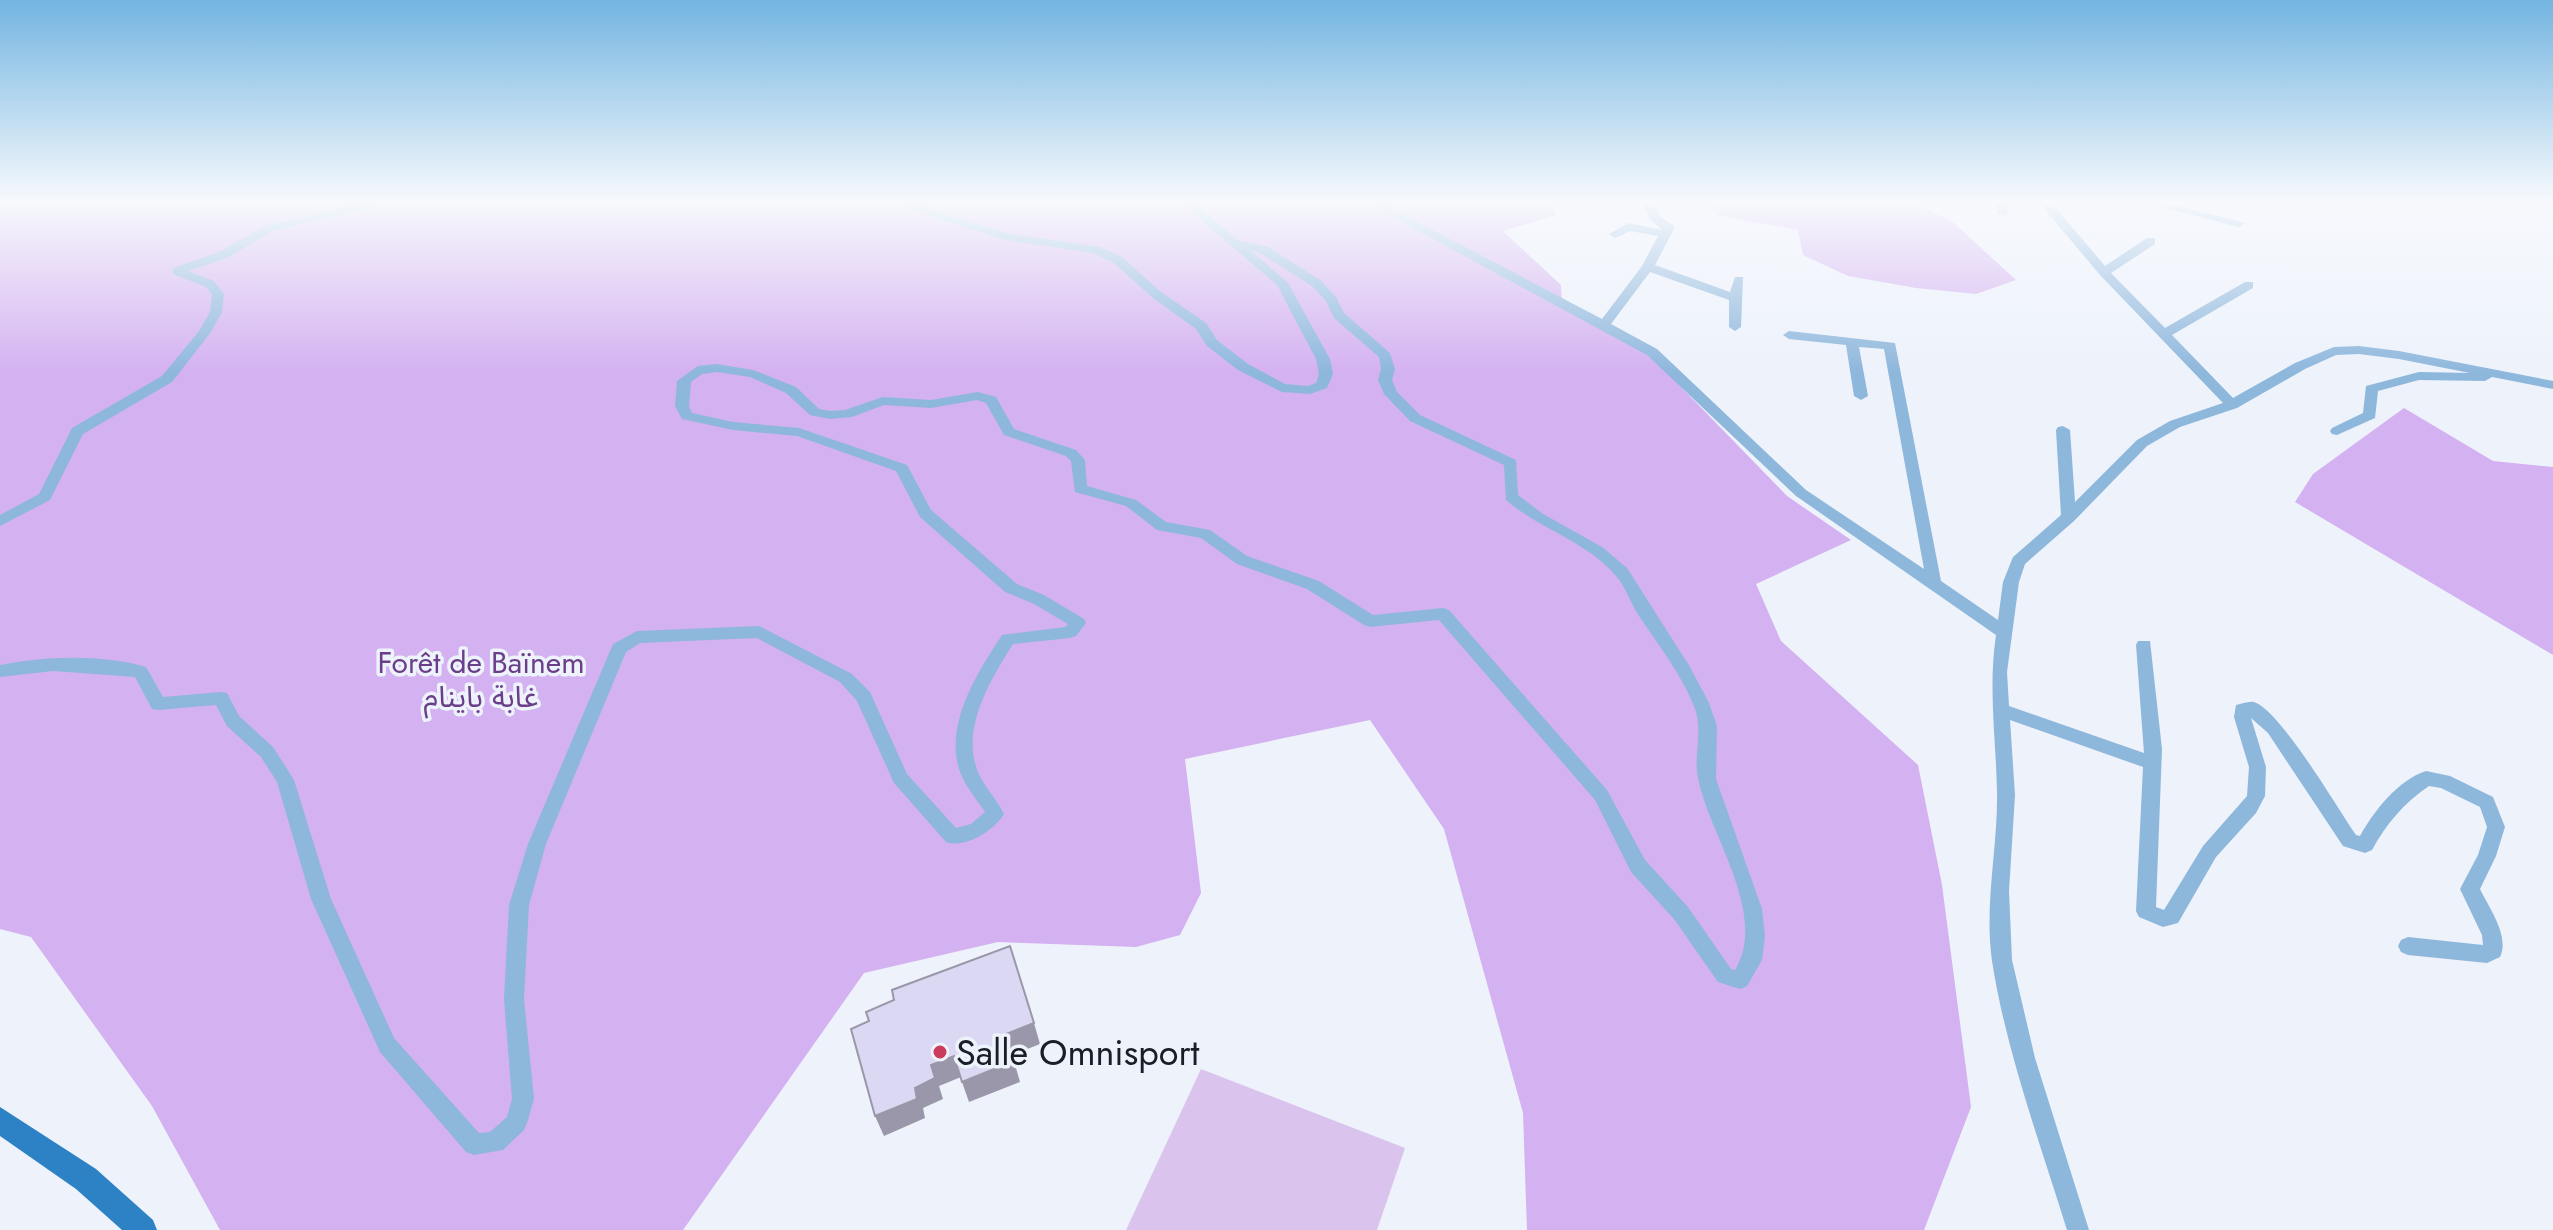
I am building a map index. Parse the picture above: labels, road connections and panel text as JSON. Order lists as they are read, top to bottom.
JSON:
{
  "parks": ["Forêt de Baïnem غابة باينام"],
  "places": ["Salle Omnisport"]
}
